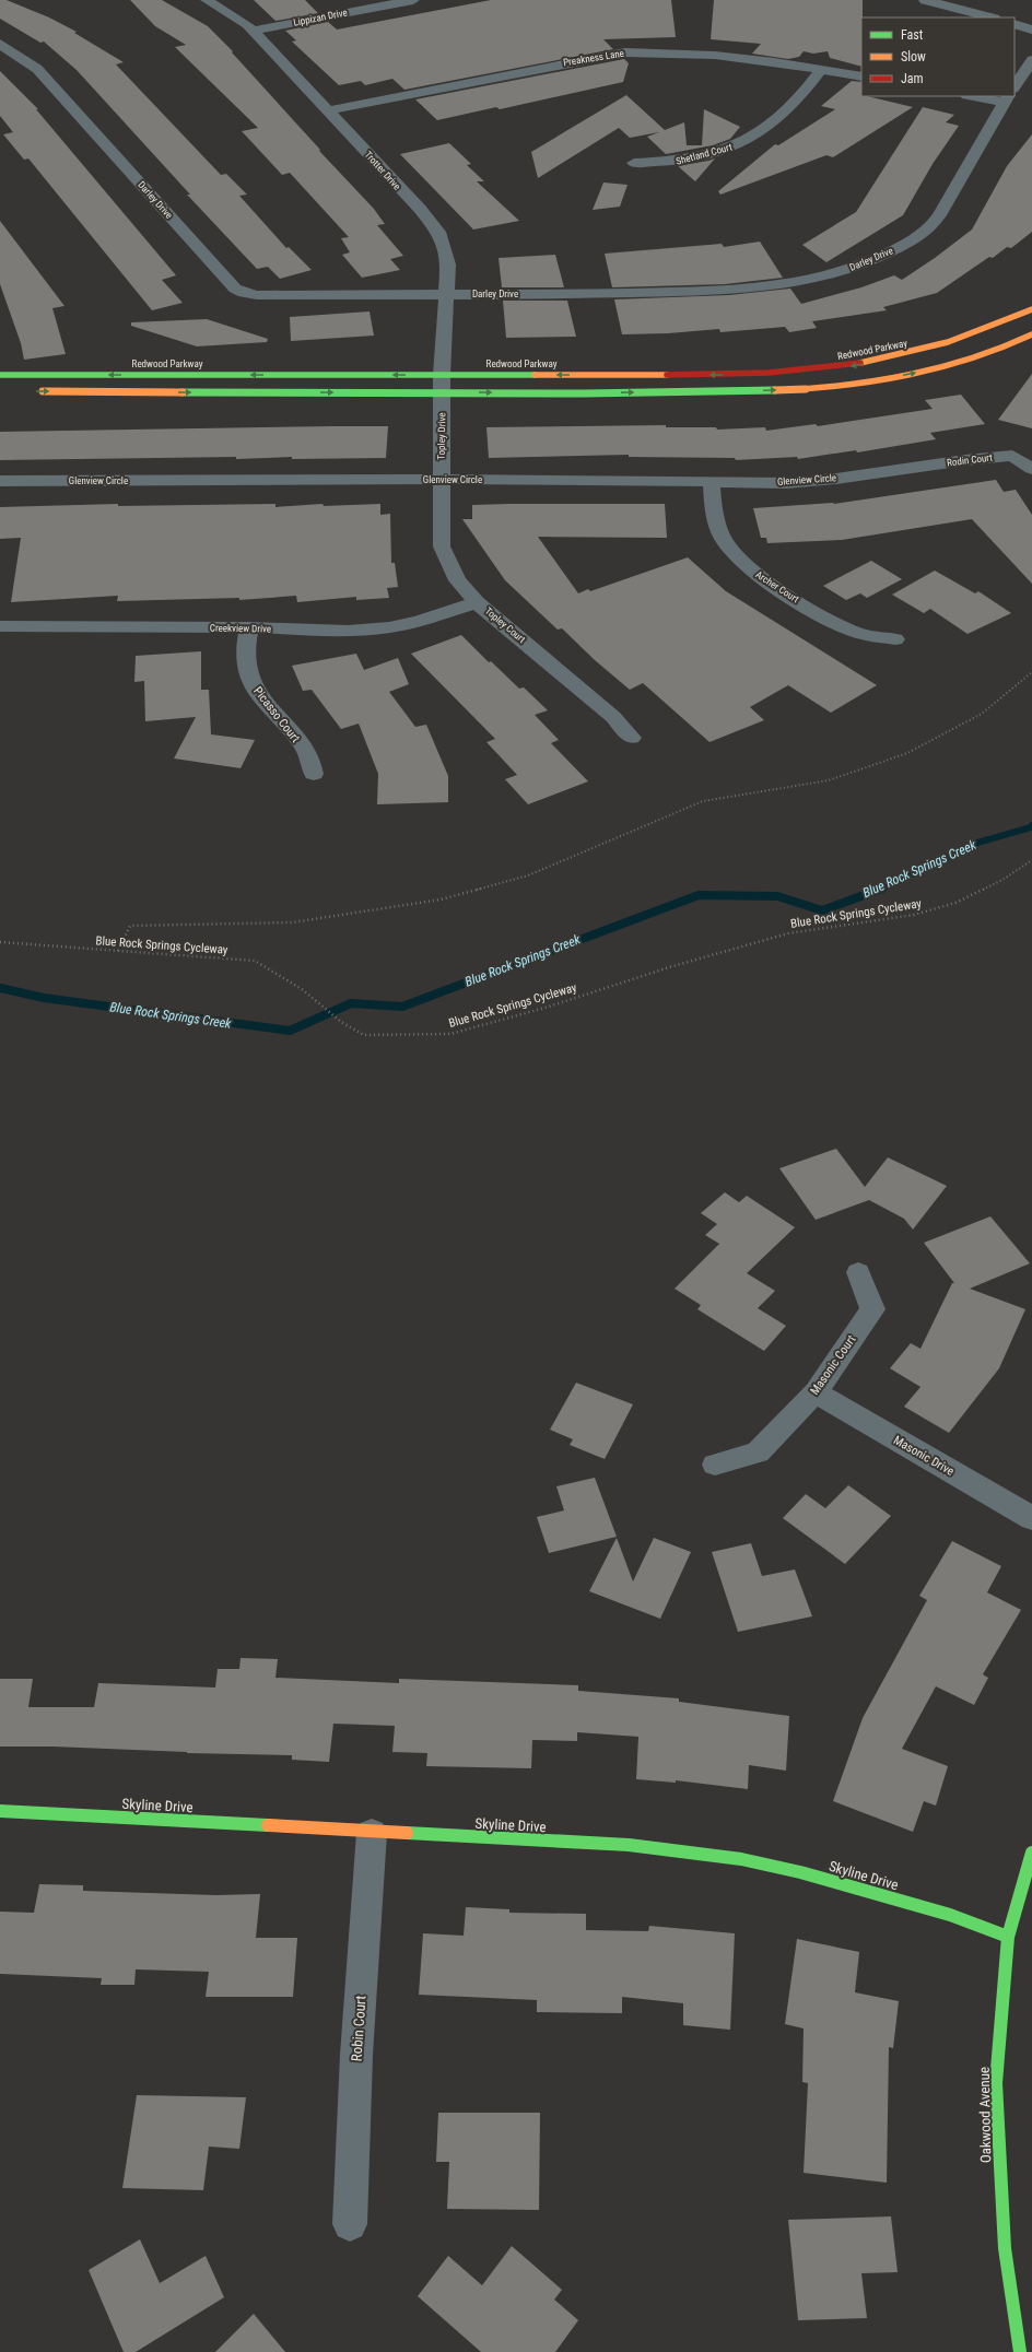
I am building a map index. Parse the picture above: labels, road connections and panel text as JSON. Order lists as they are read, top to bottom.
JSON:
{
  "streets": {
    "main road": ["Redwood Parkway", "Skyline Drive", "Oakwood Avenue"],
    "street": [
      "Lippizan Drive",
      "Preakness Lane",
      "Shetland Court",
      "Trotter Drive",
      "Darley Drive",
      "Topley Drive",
      "Rodin Court",
      "Glenview Circle",
      "Archer Court",
      "Topley Court",
      "Creekview Drive",
      "Picasso Court",
      "Masonic Court",
      "Masonic Drive",
      "Robin Court"
    ],
    "path": ["Blue Rock Springs Cycleway"]
  },
  "crossings": [
    ["Lippizan Drive", "Trotter Drive"],
    ["Preakness Lane", "Shetland Court"],
    ["Preakness Lane", "Trotter Drive"],
    ["Trotter Drive", "Darley Drive"],
    ["Trotter Drive", "Redwood Parkway"],
    ["Trotter Drive", "Topley Drive"],
    ["Topley Drive", "Glenview Circle"],
    ["Topley Drive", "Topley Court"],
    ["Rodin Court", "Glenview Circle"],
    ["Glenview Circle", "Archer Court"],
    ["Glenview Circle", "Topley Court"],
    ["Topley Court", "Creekview Drive"],
    ["Creekview Drive", "Picasso Court"],
    ["Masonic Court", "Masonic Drive"],
    ["Skyline Drive", "Robin Court"],
    ["Skyline Drive", "Oakwood Avenue"]
  ],
  "water": ["Blue Rock Springs Creek"],
  "legend": ["Fast", "Slow", "Jam"]
}
